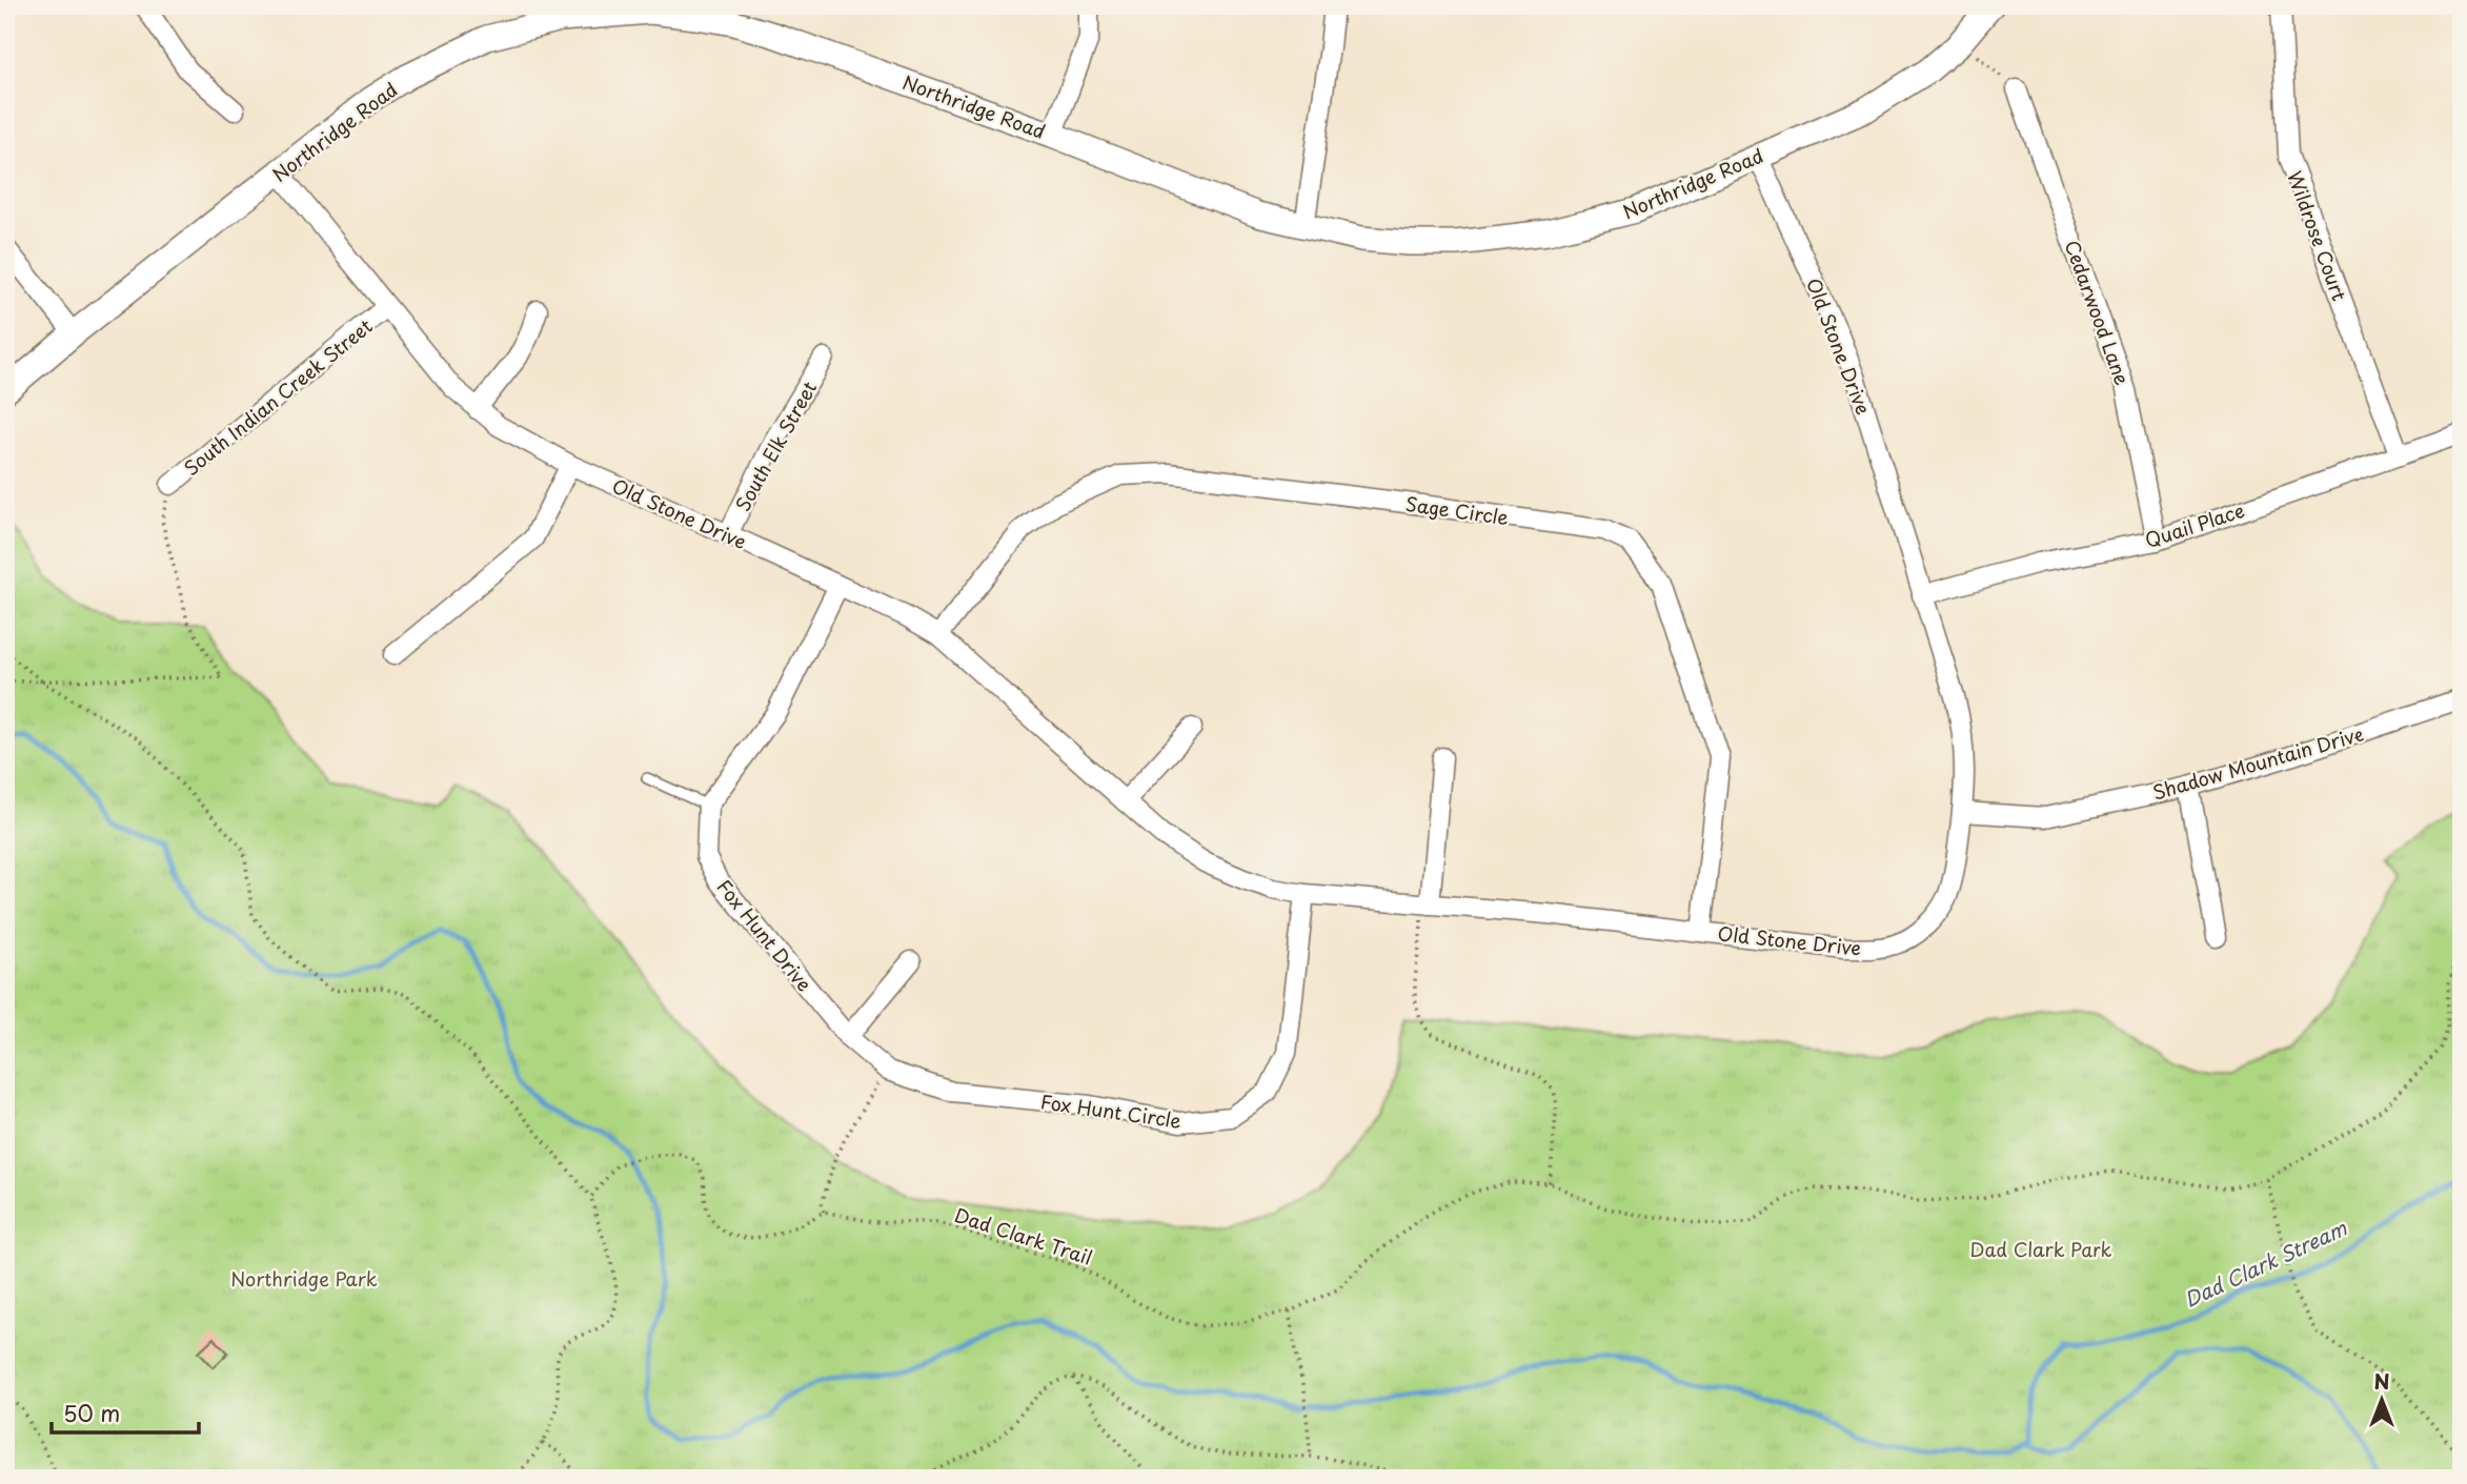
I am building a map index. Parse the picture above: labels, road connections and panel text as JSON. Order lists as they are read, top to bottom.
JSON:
{
  "streets": {
    "street": [
      "Northridge Road",
      "Wildrose Court",
      "Cedarwood Lane",
      "Old Stone Drive",
      "South Indian Creek Street",
      "South Elk Street",
      "Sage Circle",
      "Quail Place",
      "Shadow Mountain Drive",
      "Fox Hunt Drive",
      "Fox Hunt Circle"
    ],
    "path": ["Dad Clark Trail"]
  },
  "crossings": [
    ["Northridge Road", "Old Stone Drive"],
    ["Wildrose Court", "Quail Place"],
    ["Cedarwood Lane", "Quail Place"],
    ["Old Stone Drive", "South Indian Creek Street"],
    ["Old Stone Drive", "South Elk Street"],
    ["Old Stone Drive", "Sage Circle"],
    ["Old Stone Drive", "Quail Place"],
    ["Old Stone Drive", "Shadow Mountain Drive"],
    ["Old Stone Drive", "Fox Hunt Circle"],
    ["Fox Hunt Drive", "Fox Hunt Circle"]
  ],
  "water": ["Dad Clark Stream"],
  "parks": ["Dad Clark Park", "Northridge Park"],
  "scale_bar": "50 m",
  "north": "top"
}
